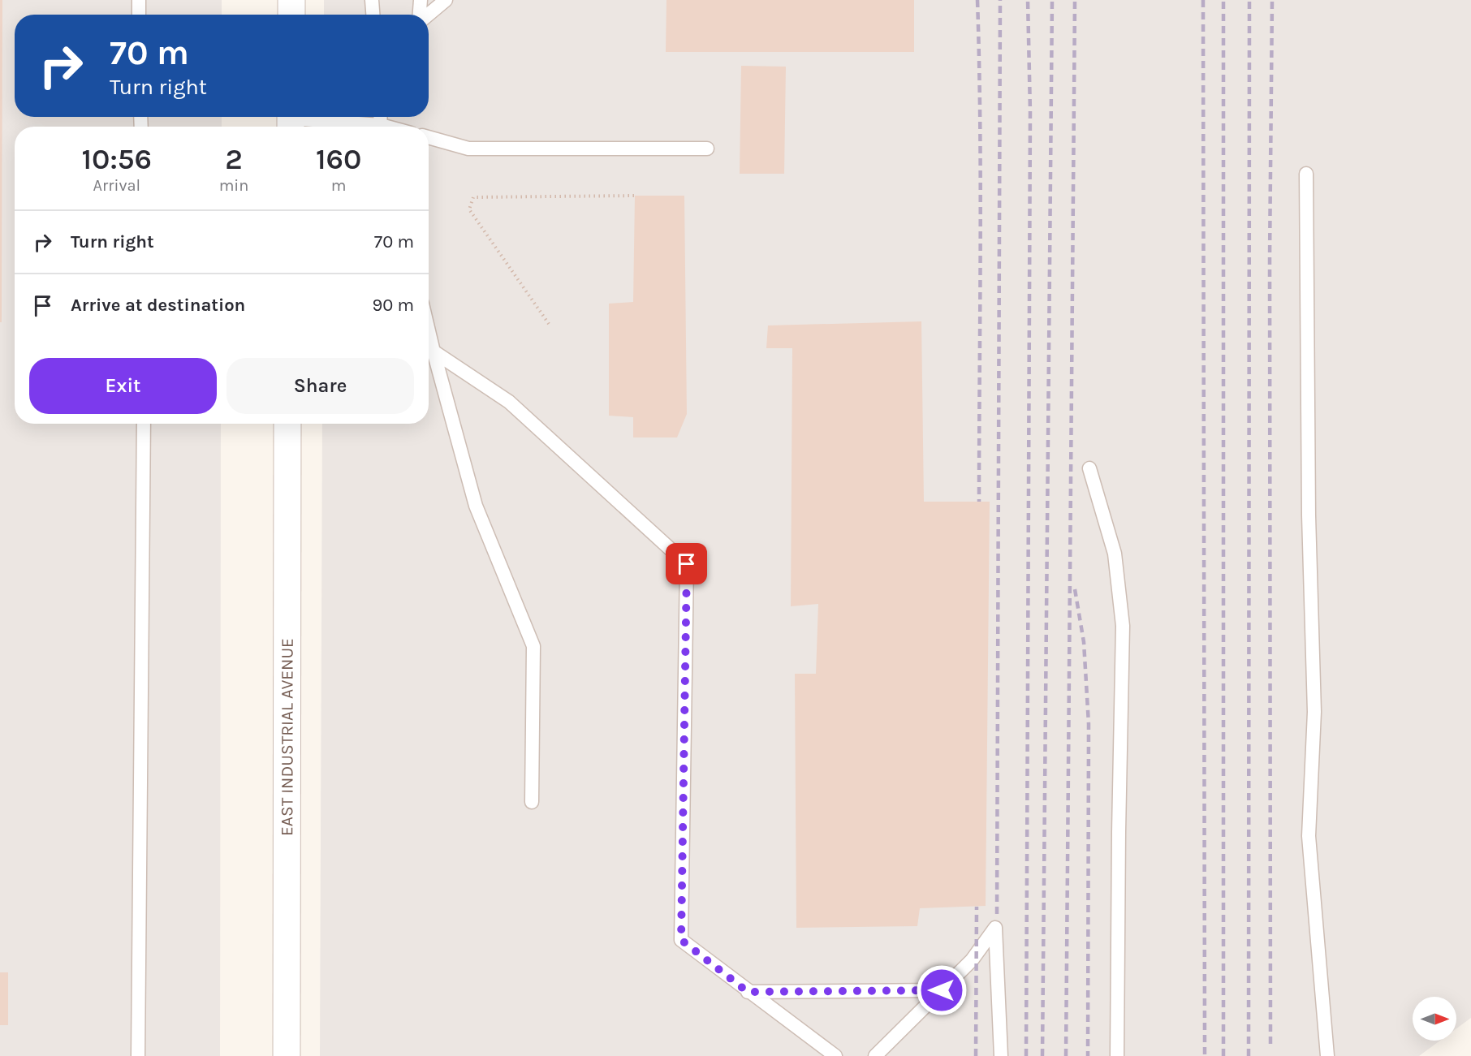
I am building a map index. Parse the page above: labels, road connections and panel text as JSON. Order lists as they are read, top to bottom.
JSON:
{
  "streets": {
    "street": ["EAST INDUSTRIAL AVENUE"]
  },
  "north": "right",
  "page": {
    "turn": ["70 m", "Turn right"],
    "eta": [
      "10:56",
      "Arrival",
      "2",
      "min",
      "160",
      "m"
    ],
    "list": [
      {
        "name": "Turn right",
        "value": "70 m"
      },
      {
        "name": "Arrive at destination",
        "value": "90 m"
      }
    ],
    "buttons": ["Exit", "Share"]
  }
}
